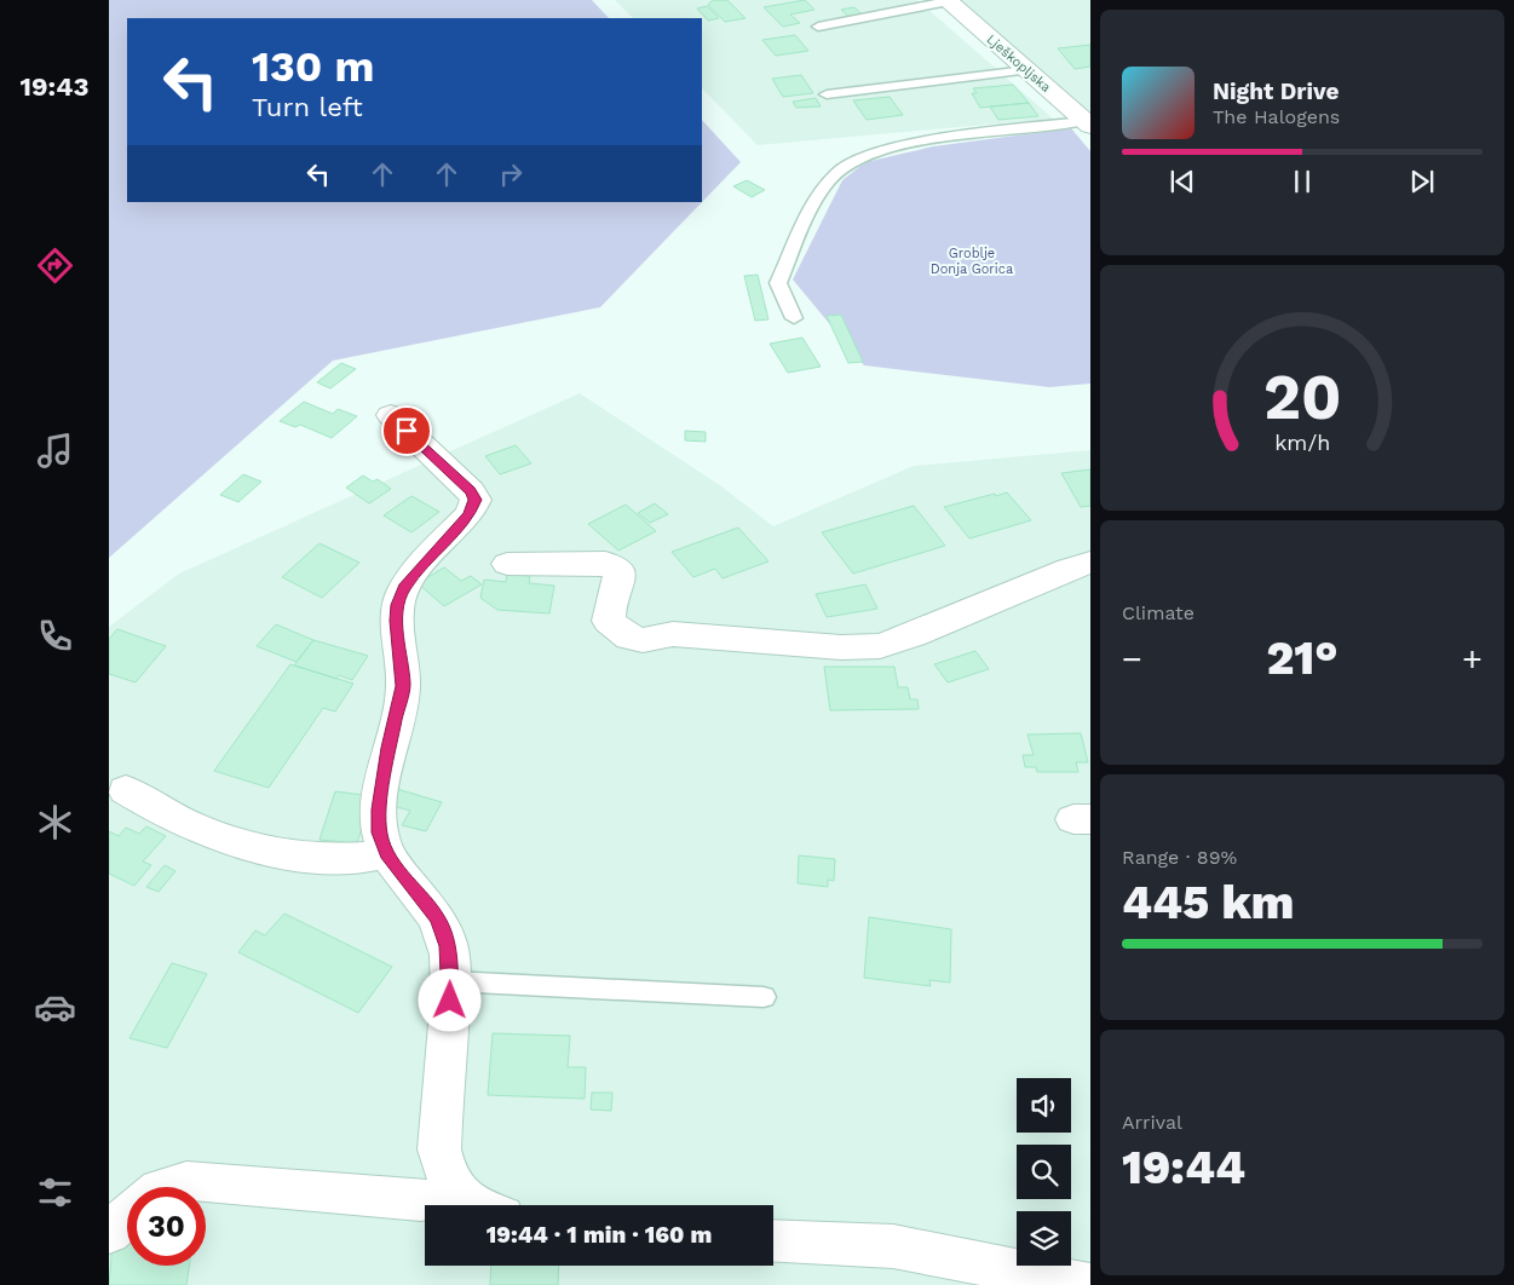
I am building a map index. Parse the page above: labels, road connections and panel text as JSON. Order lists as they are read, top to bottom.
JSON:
{
  "streets": {
    "street": ["Lješkopljska"]
  },
  "parks": ["Groblje Donja Gorica"],
  "page": {
    "tabs": "19:43",
    "turn": ["130 m", "Turn left"],
    "song": ["Night Drive", "The Halogens"],
    "tile": [
      "Climate",
      ["Range · 89%", "445 km"],
      ["Arrival", "19:44"]
    ],
    "heat": ["−", "21°", "+"],
    "limit": "30",
    "trip": "19:44 · 1 min · 160 m",
    "gauge": ["20", "km/h"]
  }
}
